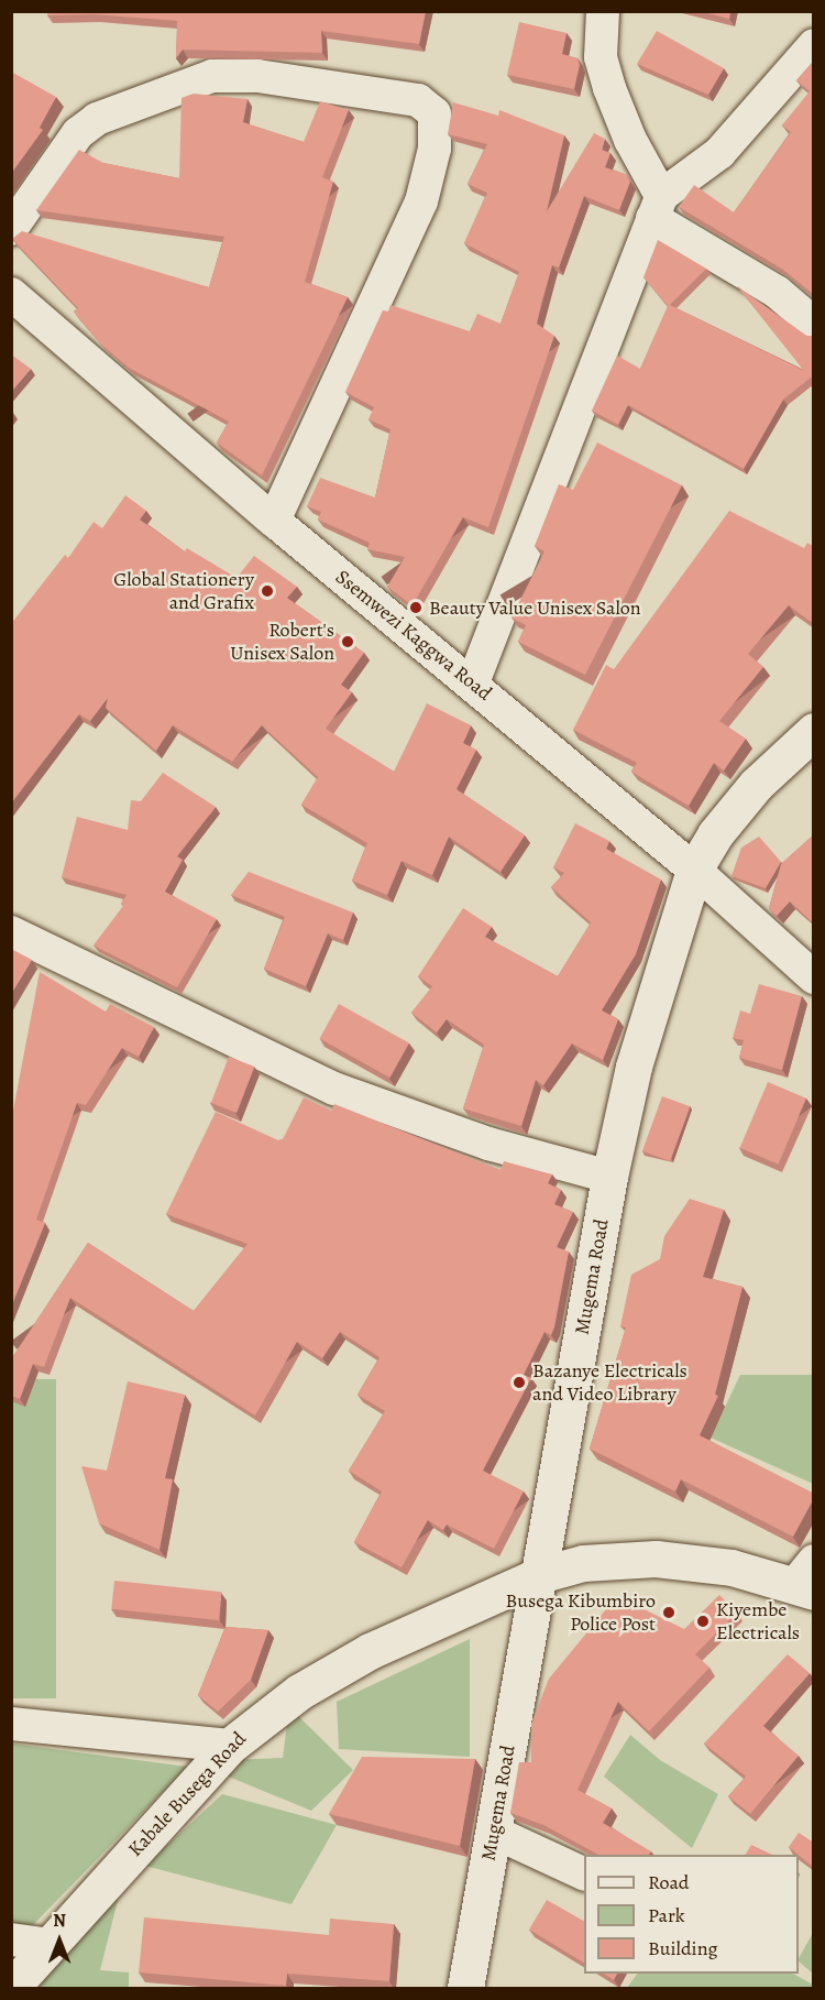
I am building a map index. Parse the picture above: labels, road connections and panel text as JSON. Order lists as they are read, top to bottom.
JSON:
{
  "streets": {
    "street": ["Ssemwezi Kaggwa Road", "Mugema Road", "Kabale Busega Road"]
  },
  "crossings": [
    ["Ssemwezi Kaggwa Road", "Mugema Road"],
    ["Mugema Road", "Kabale Busega Road"]
  ],
  "places": [
    "Global Stationery and Grafix",
    "Beauty Value Unisex Salon",
    "Robert's Unisex Salon",
    "Bazanye Electricals and Video Library",
    "Busega Kibumbiro Police Post",
    "Kiyembe Electricals"
  ],
  "legend": ["Road", "Park", "Building"],
  "north": "top"
}
